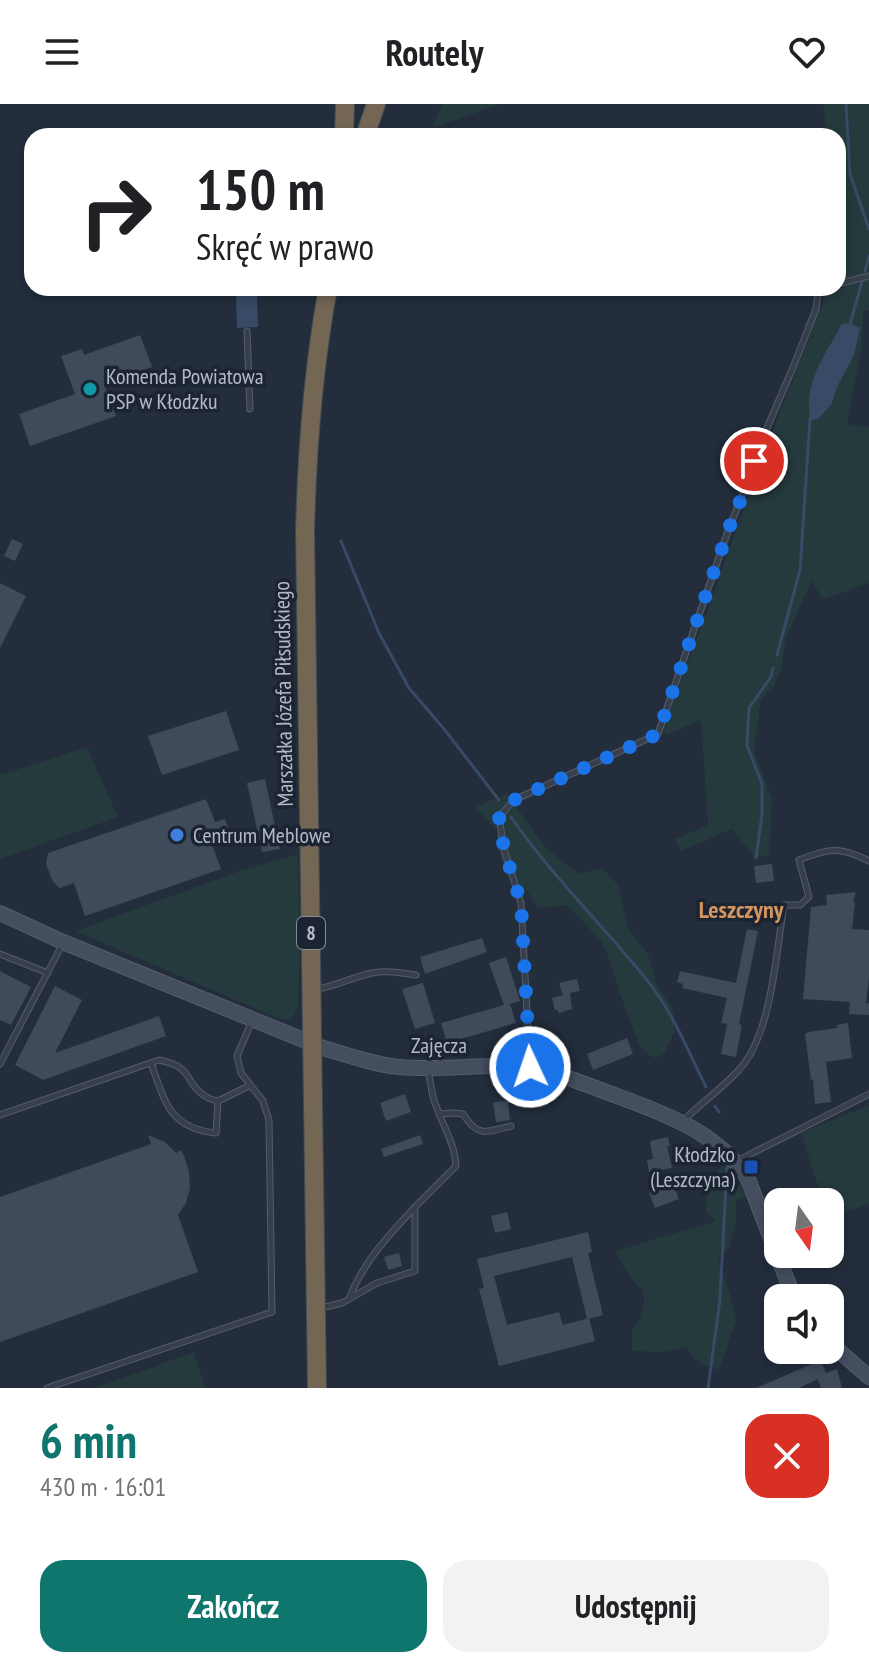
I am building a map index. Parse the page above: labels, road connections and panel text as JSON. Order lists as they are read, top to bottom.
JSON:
{
  "streets": {
    "highway": ["Marszałka Józefa Piłsudskiego", "8"],
    "street": ["Zajęcza"]
  },
  "crossings": [
    ["Marszałka Józefa Piłsudskiego", "Zajęcza"]
  ],
  "districts": ["Leszczyny"],
  "places": {
    "other": ["Komenda Powiatowa PSP w Kłodzku", "Centrum Meblowe"],
    "transit": ["Kłodzko (Leszczyna)"]
  },
  "north": "bottom",
  "page": {
    "header": "Routely",
    "turn": ["150 m", "Skręć w prawo"],
    "heading": ["6 min", "430 m · 16:01"],
    "buttons": ["Zakończ", "Udostępnij"]
  }
}
